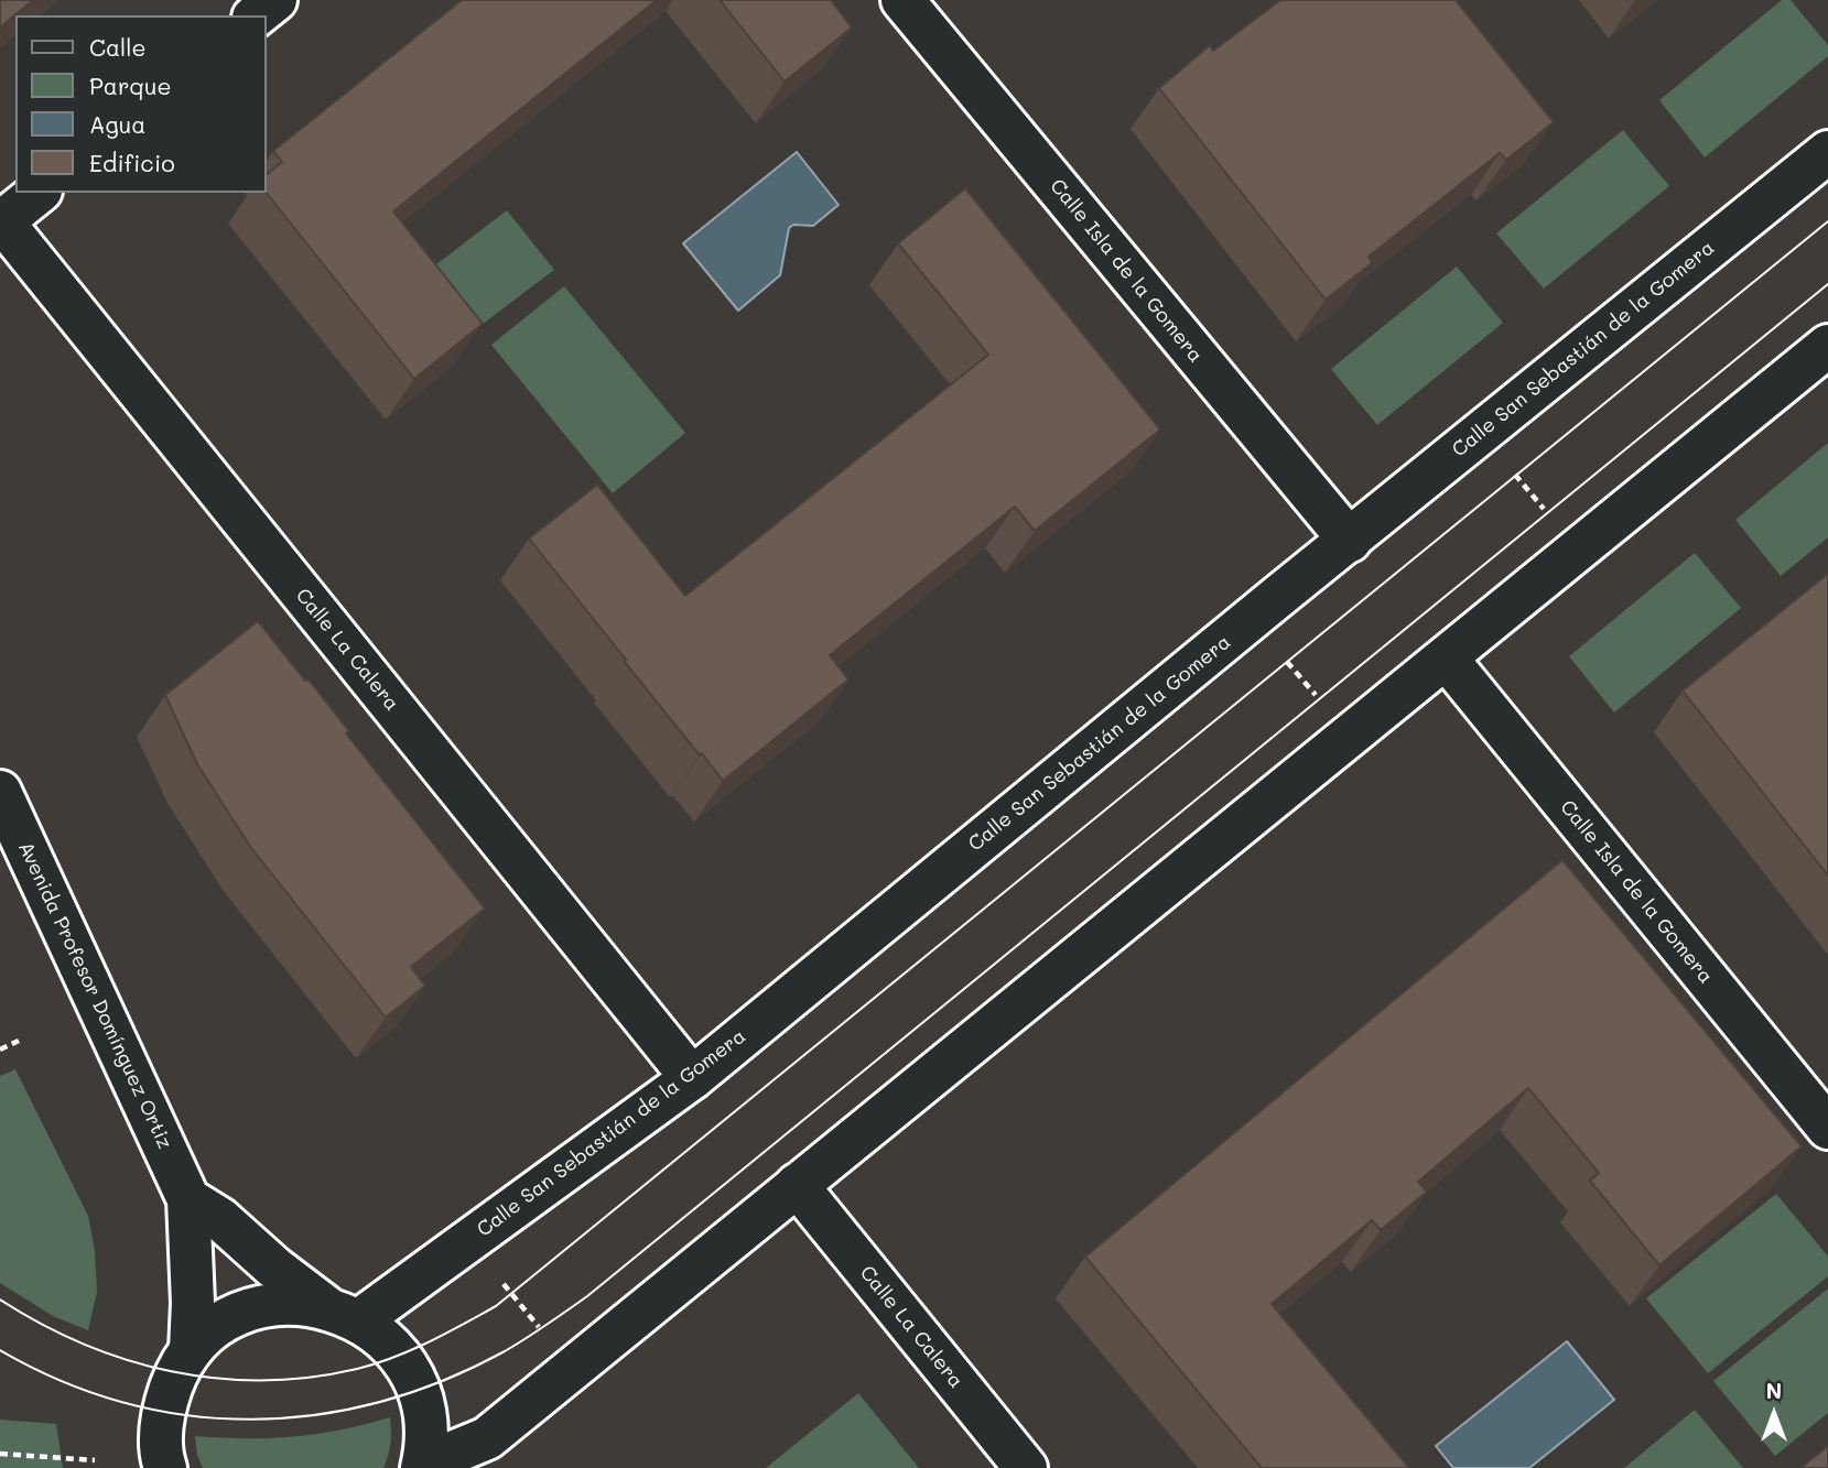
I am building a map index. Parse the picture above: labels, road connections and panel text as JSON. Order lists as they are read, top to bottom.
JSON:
{
  "streets": {
    "main road": [
      "Calle Isla de la Gomera",
      "Calle San Sebastián de la Gomera",
      "Calle La Calera",
      "Avenida Profesor Domínguez Ortiz"
    ]
  },
  "crossings": [
    ["Calle Isla de la Gomera", "Calle San Sebastián de la Gomera"],
    ["Calle San Sebastián de la Gomera", "Calle La Calera"]
  ],
  "legend": [
    "Calle",
    "Parque",
    "Agua",
    "Edificio"
  ],
  "north": "top"
}
